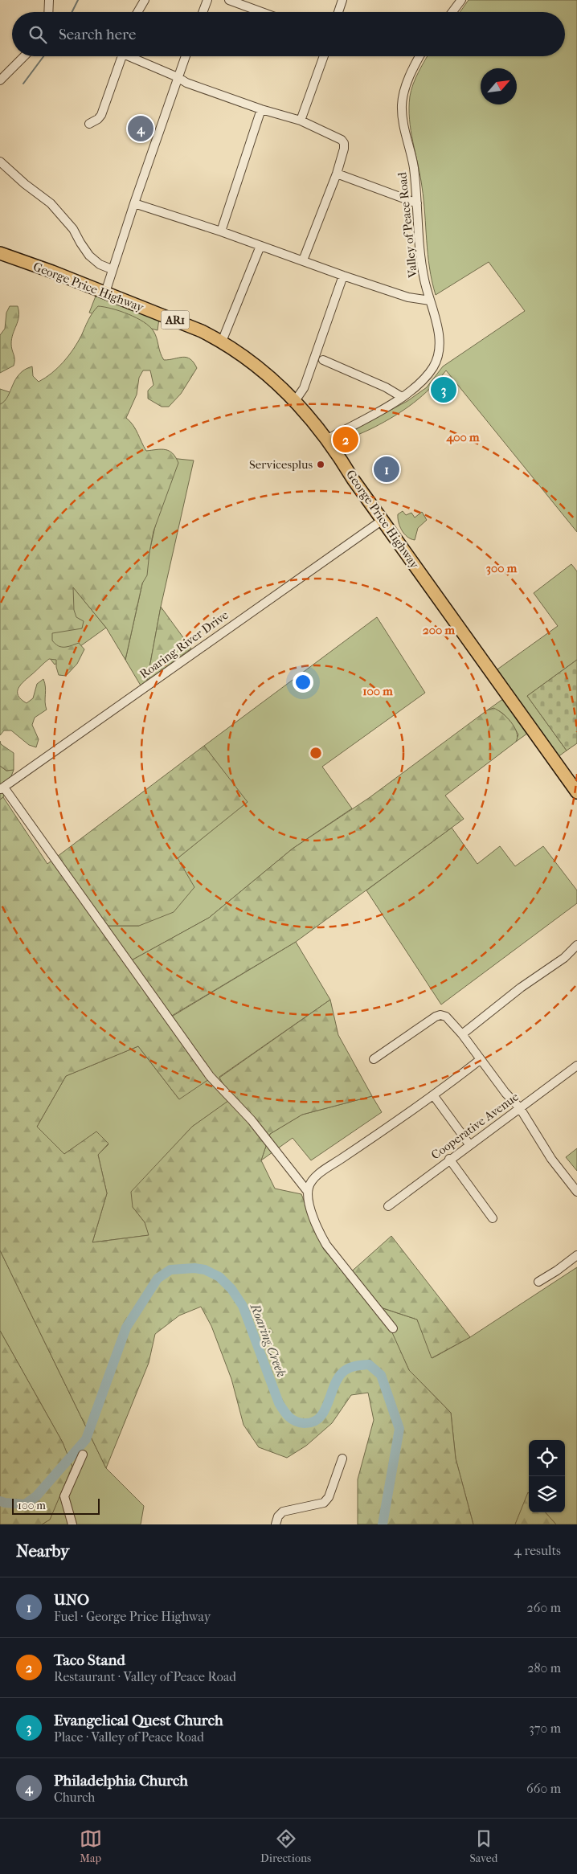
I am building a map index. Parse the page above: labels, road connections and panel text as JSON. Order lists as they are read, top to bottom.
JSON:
{
  "streets": {
    "highway": ["George Price Highway", "AR1"],
    "street": ["Valley of Peace Road", "Roaring River Drive", "Cooperative Avenue"]
  },
  "crossings": [
    ["Valley of Peace Road", "George Price Highway"],
    ["George Price Highway", "Roaring River Drive"]
  ],
  "water": ["Roaring Creek"],
  "places": ["Servicesplus"],
  "scale_bar": "100 m",
  "north": "top right",
  "page": {
    "search": "Search here",
    "pins": [
      "4",
      "3",
      "2",
      "1"
    ],
    "scale": "100 m",
    "heading": ["Nearby", "4 results"],
    "list": [
      {
        "mark": "1",
        "name": "UNO",
        "note": "Fuel · George Price Highway",
        "value": "260 m"
      },
      {
        "mark": "2",
        "name": "Taco Stand",
        "note": "Restaurant · Valley of Peace Road",
        "value": "280 m"
      },
      {
        "mark": "3",
        "name": "Evangelical Quest Church",
        "note": "Place · Valley of Peace Road",
        "value": "370 m"
      },
      {
        "mark": "4",
        "name": "Philadelphia Church",
        "note": "Church",
        "value": "660 m"
      }
    ],
    "nav": ["Map", "Directions", "Saved"]
  },
  "rings": [
    "400 m",
    "300 m",
    "200 m",
    "100 m"
  ]
}
